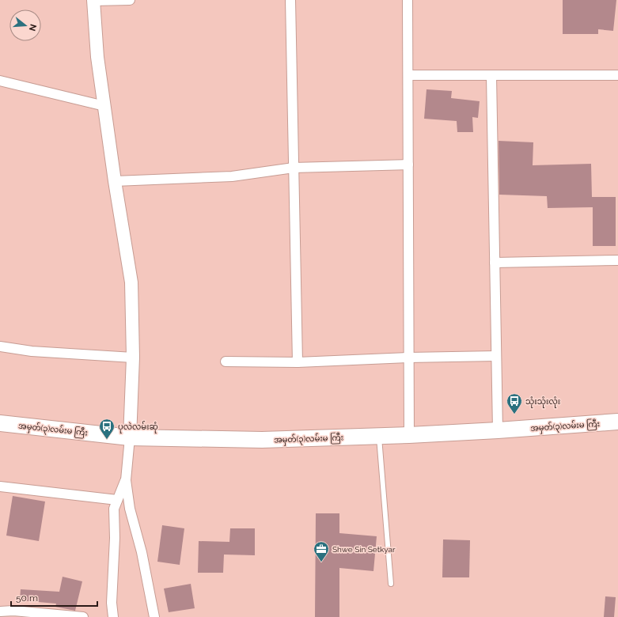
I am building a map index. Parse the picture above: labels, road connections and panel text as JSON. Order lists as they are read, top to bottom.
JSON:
{
  "streets": {
    "main road": ["အမှတ်(၃)လမ်းမ ကြီး"]
  },
  "places": {
    "bus stop": ["သုံးသုံးလုံး", "ပုလဲလမ်းဆုံ"],
    "office": ["Shwe Sin Setkyar"]
  },
  "scale_bar": "50 m",
  "north": "right"
}
